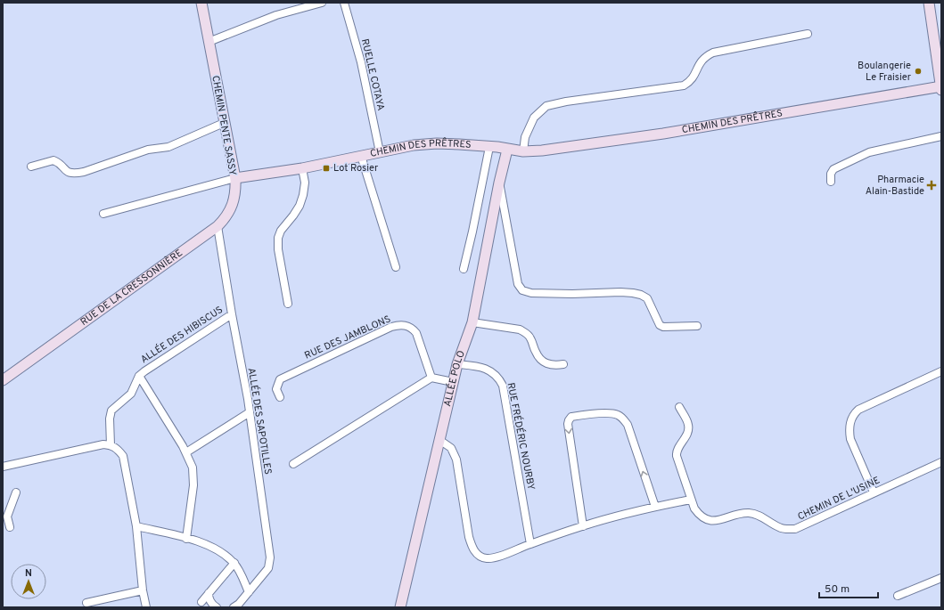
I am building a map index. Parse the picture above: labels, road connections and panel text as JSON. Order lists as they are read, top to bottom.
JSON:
{
  "streets": {
    "street": [
      "RUELLE COTAYA",
      "CHEMIN DES PRÊTRES",
      "CHEMIN PENTE SASSY",
      "RUE DE LA CRESSONNIÈRE",
      "ALLÉE DES HIBISCUS",
      "RUE DES JAMBLONS",
      "ALLÉE POLO",
      "ALLÉE DES SAPOTILLES",
      "RUE FRÉDÉRIC NOURBY",
      "CHEMIN DE L'USINE"
    ]
  },
  "crossings": [
    ["RUELLE COTAYA", "CHEMIN DES PRÊTRES"],
    ["CHEMIN DES PRÊTRES", "CHEMIN PENTE SASSY"],
    ["CHEMIN DES PRÊTRES", "RUE DE LA CRESSONNIÈRE"],
    ["CHEMIN DES PRÊTRES", "ALLÉE POLO"],
    ["CHEMIN PENTE SASSY", "RUE DE LA CRESSONNIÈRE"],
    ["RUE DE LA CRESSONNIÈRE", "ALLÉE DES SAPOTILLES"],
    ["ALLÉE DES HIBISCUS", "ALLÉE DES SAPOTILLES"],
    ["ALLÉE POLO", "RUE FRÉDÉRIC NOURBY"]
  ],
  "places": {
    "other": ["Boulangerie Le Fraisier"],
    "transit": ["Lot Rosier"],
    "health": ["Pharmacie Alain-Bastide"]
  },
  "scale_bar": "50 m",
  "north": "top"
}
